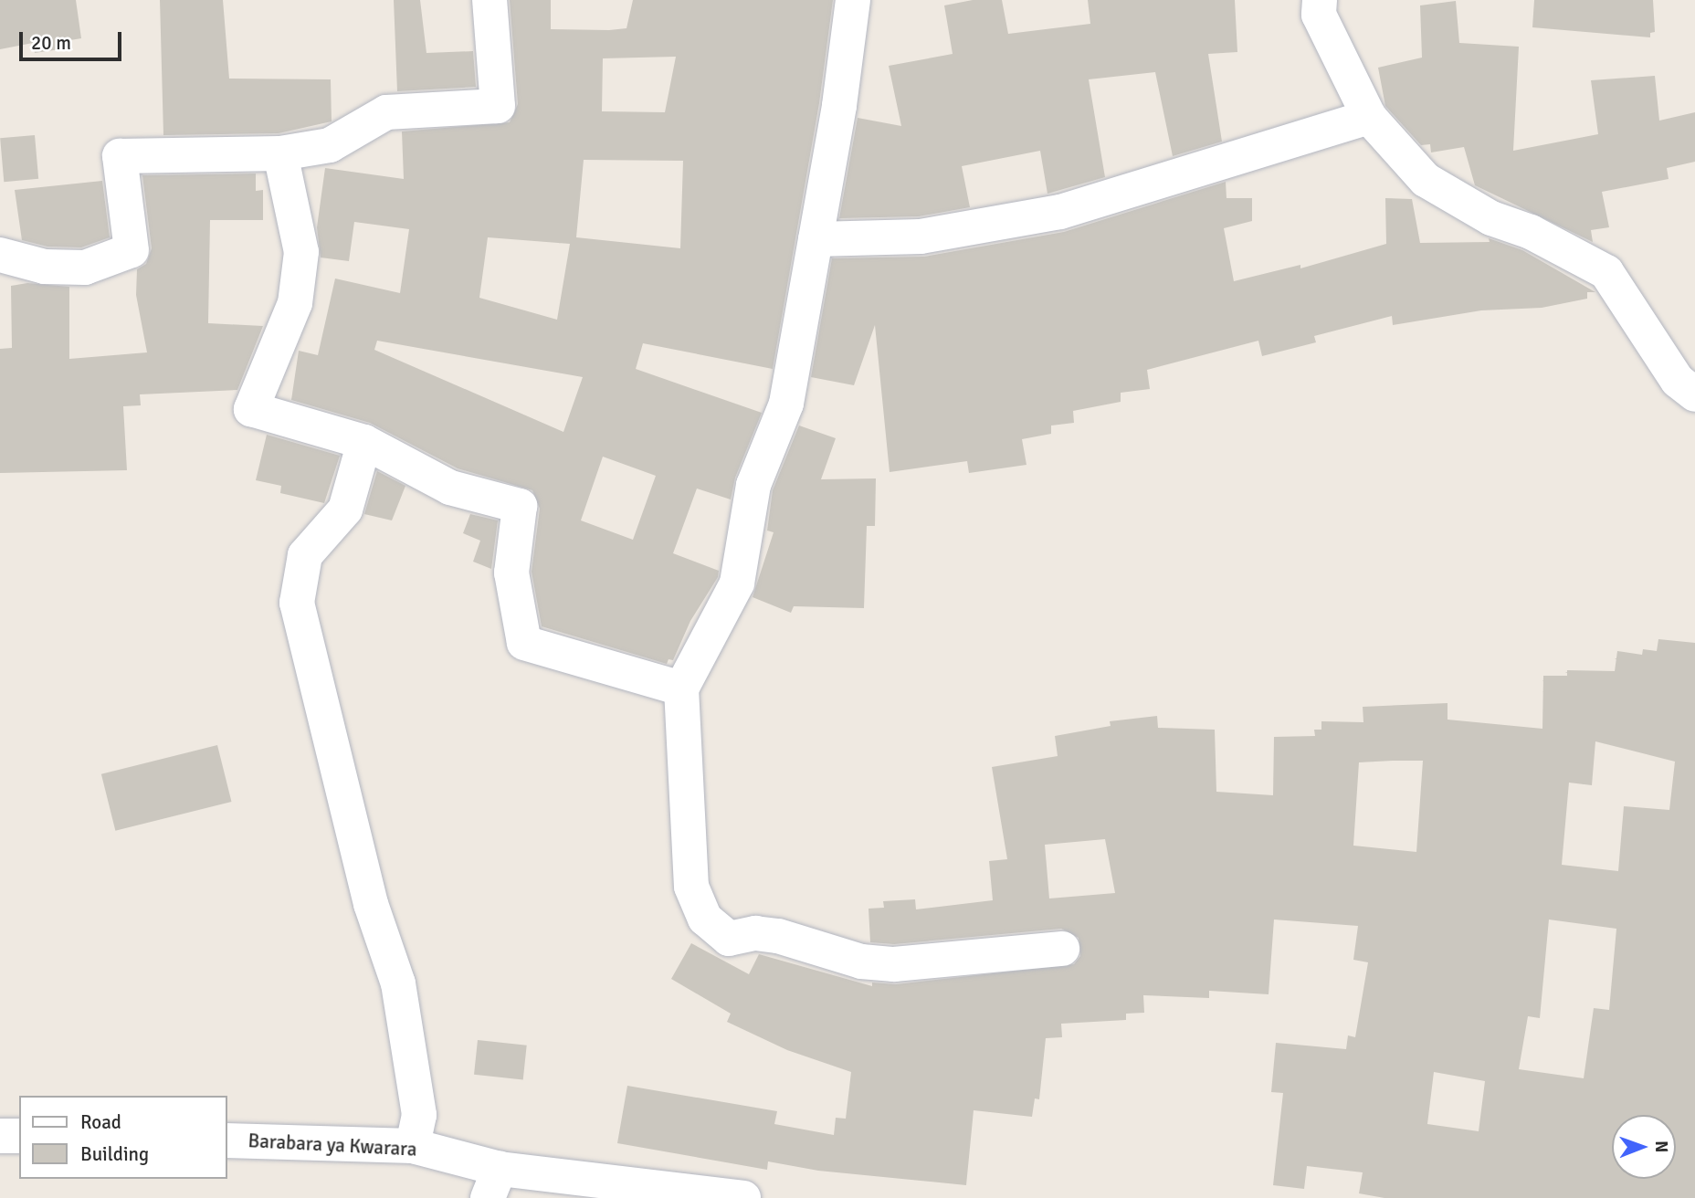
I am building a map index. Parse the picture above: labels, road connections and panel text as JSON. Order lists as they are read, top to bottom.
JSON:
{
  "streets": {
    "street": ["Barabara ya Kwarara"]
  },
  "legend": ["Road", "Building"],
  "scale_bar": "20 m",
  "north": "right"
}
